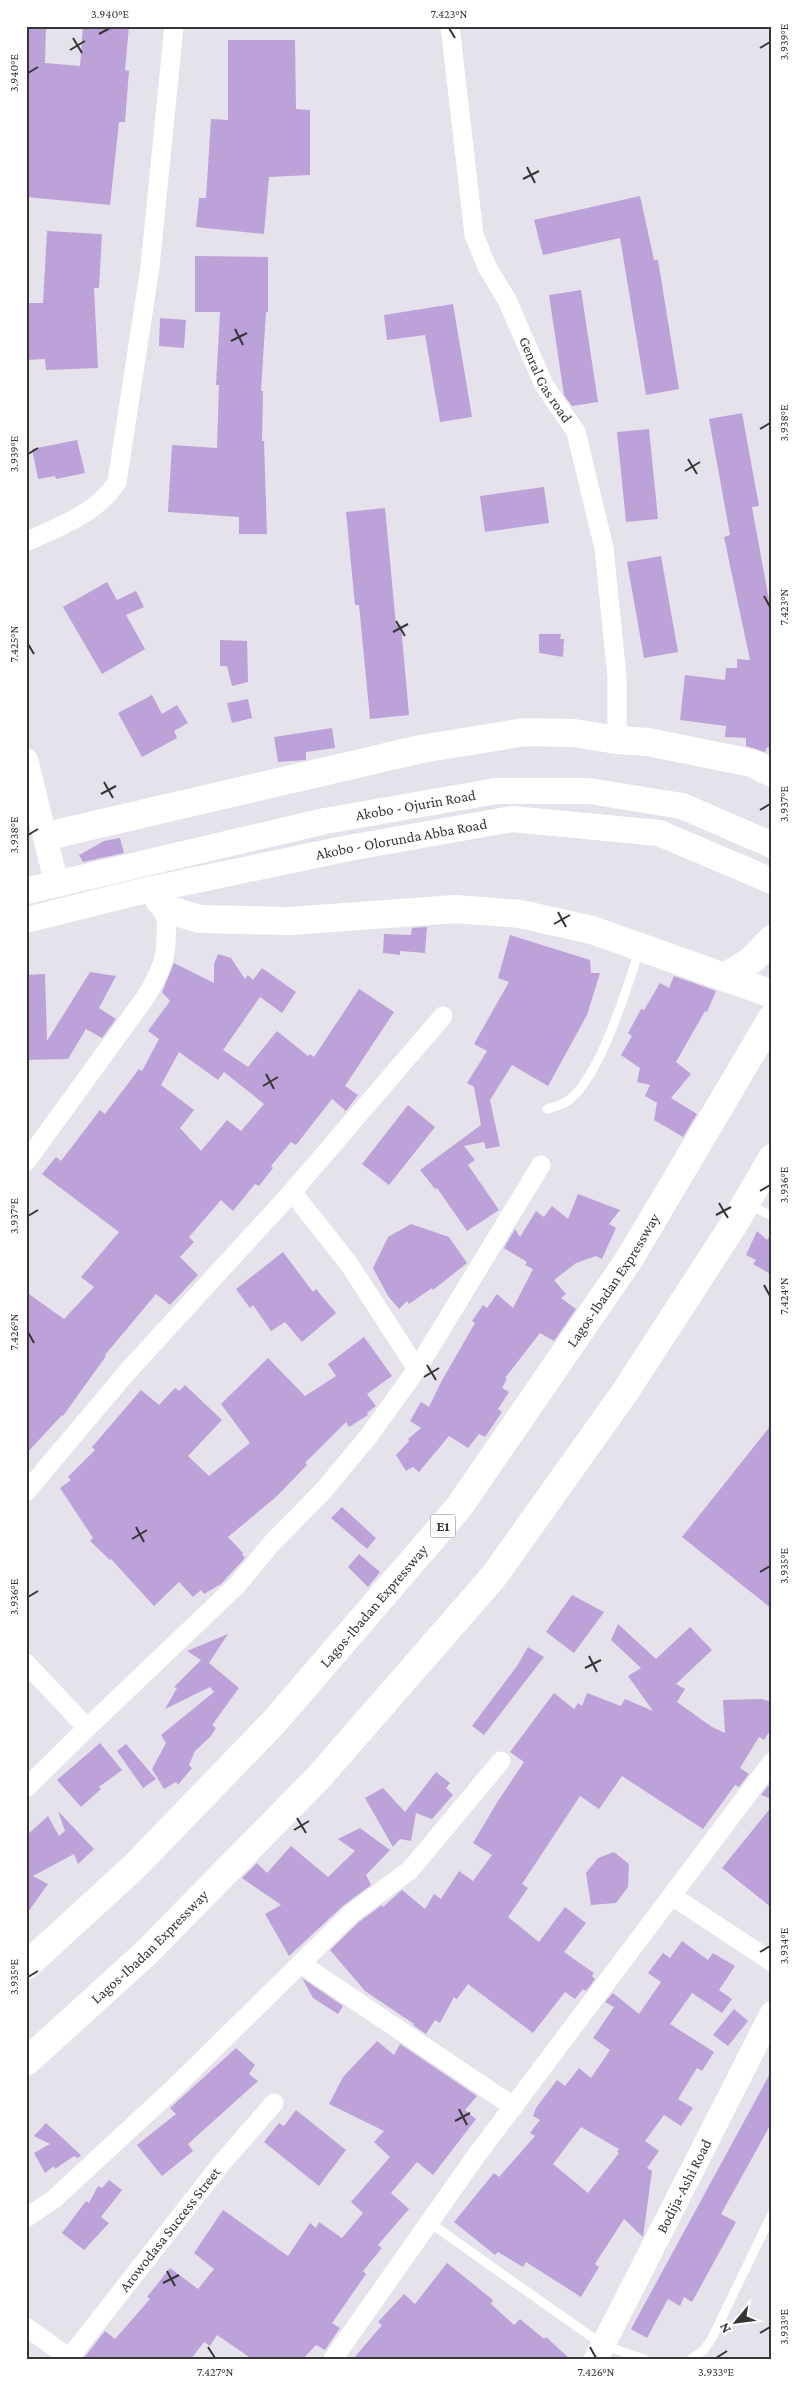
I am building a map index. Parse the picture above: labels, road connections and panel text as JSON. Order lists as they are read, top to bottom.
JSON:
{
  "streets": {
    "highway": ["Lagos-Ibadan Expressway", "E1"],
    "main road": ["Akobo - Ojurin Road", "Akobo - Olorunda Abba Road"],
    "street": ["Genral Gas road", "Bodija-Ashi Road", "Arowodasa Success Street"]
  },
  "north": "bottom left",
  "coordinates": [
    "3.940°E",
    "7.423°N",
    "3.939°E",
    "3.938°E",
    "7.425°N",
    "3.937°E",
    "3.936°E",
    "7.424°N",
    "7.426°N",
    "3.935°E",
    "3.934°E",
    "3.933°E",
    "7.427°N"
  ]
}
